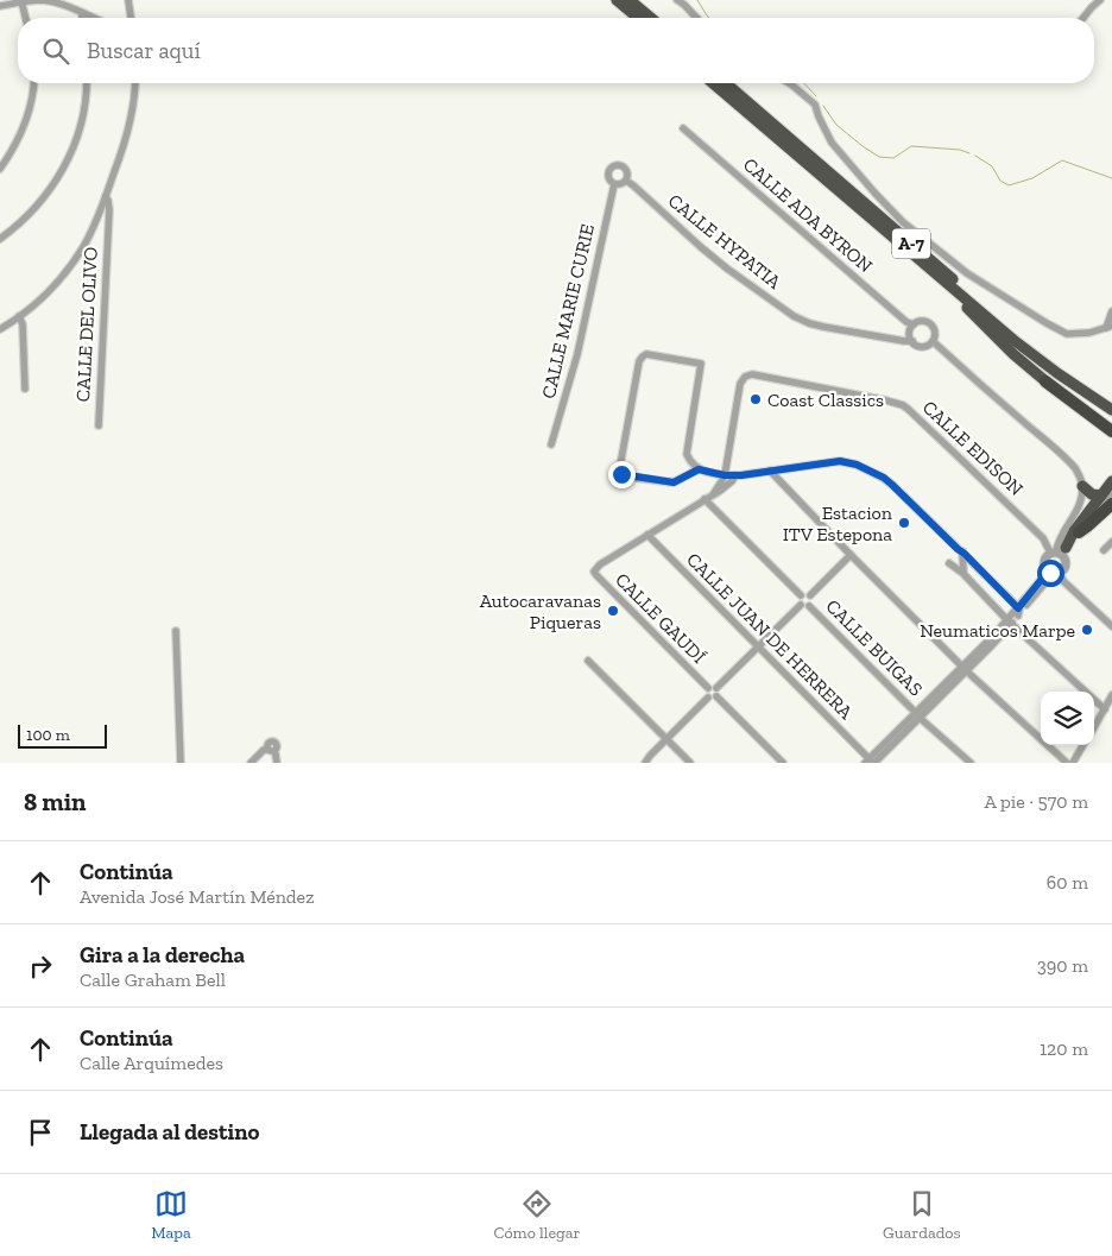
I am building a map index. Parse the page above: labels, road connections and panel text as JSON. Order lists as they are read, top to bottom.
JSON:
{
  "streets": {
    "highway": ["A-7"],
    "street": [
      "CALLE ADA BYRON",
      "CALLE HYPATIA",
      "CALLE MARIE CURIE",
      "CALLE DEL OLIVO",
      "CALLE EDISON",
      "CALLE GAUDÍ",
      "CALLE JUAN DE HERRERA",
      "CALLE BUIGAS"
    ]
  },
  "crossings": [
    ["CALLE ADA BYRON", "CALLE HYPATIA"],
    ["CALLE HYPATIA", "CALLE MARIE CURIE"],
    ["CALLE GAUDÍ", "CALLE JUAN DE HERRERA"]
  ],
  "places": [
    "Coast Classics",
    "Estacion ITV Estepona",
    "Autocaravanas Piqueras",
    "Neumaticos Marpe"
  ],
  "scale_bar": "100 m",
  "page": {
    "search": "Buscar aquí",
    "scale": "100 m",
    "heading": ["8 min", "A pie · 570 m"],
    "list": [
      ["Continúa", "Avenida José Martín Méndez", "60 m"],
      ["Gira a la derecha", "Calle Graham Bell", "390 m"],
      ["Continúa", "Calle Arquímedes", "120 m"],
      "Llegada al destino"
    ],
    "nav": ["Mapa", "Cómo llegar", "Guardados"]
  }
}
